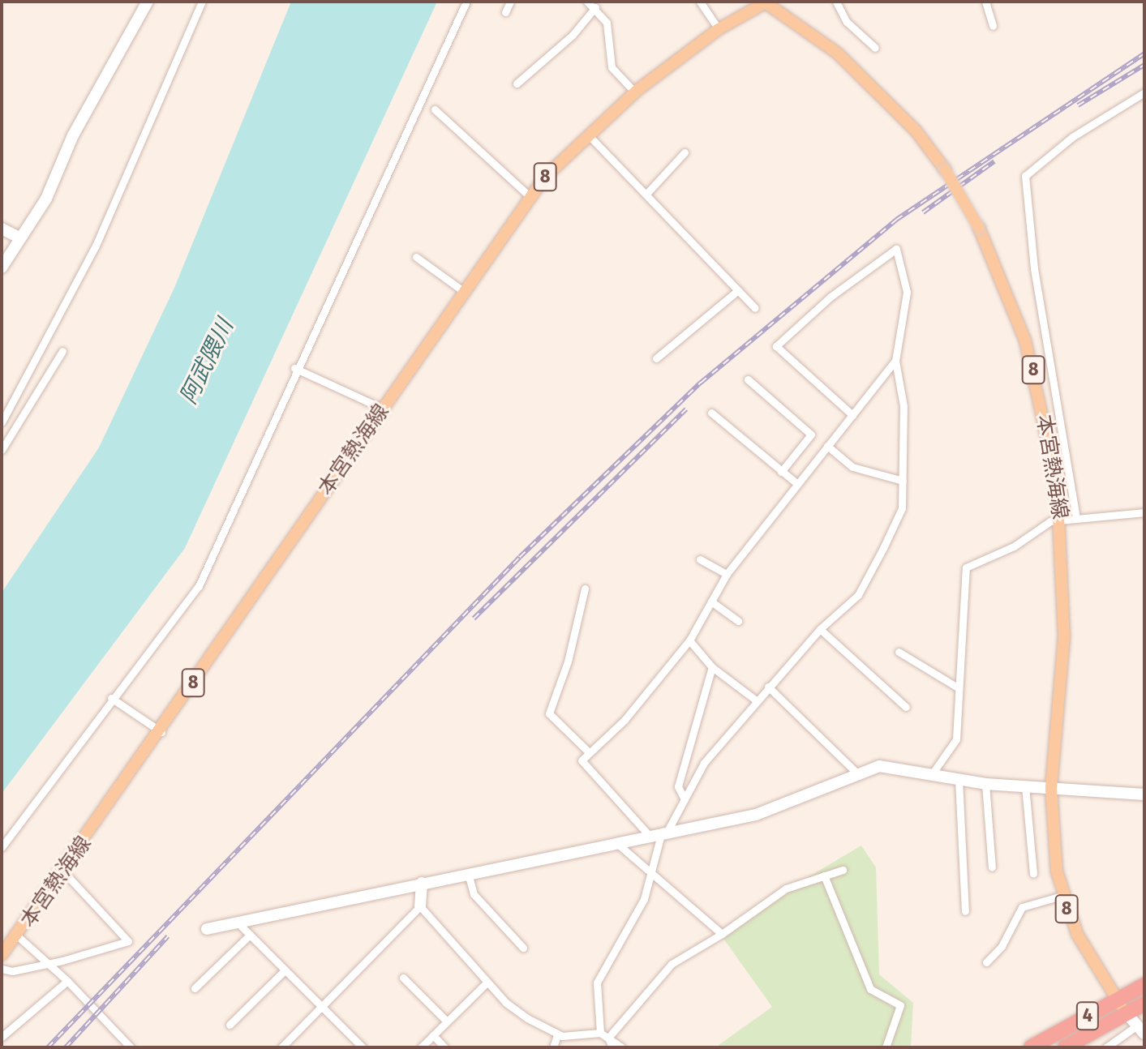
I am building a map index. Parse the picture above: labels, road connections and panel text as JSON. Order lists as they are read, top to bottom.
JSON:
{
  "streets": {
    "highway": ["4"],
    "main road": ["8", "本宮熱海線"]
  },
  "crossings": [
    ["本宮熱海線", "4"]
  ],
  "water": ["阿武隈川"]
}
